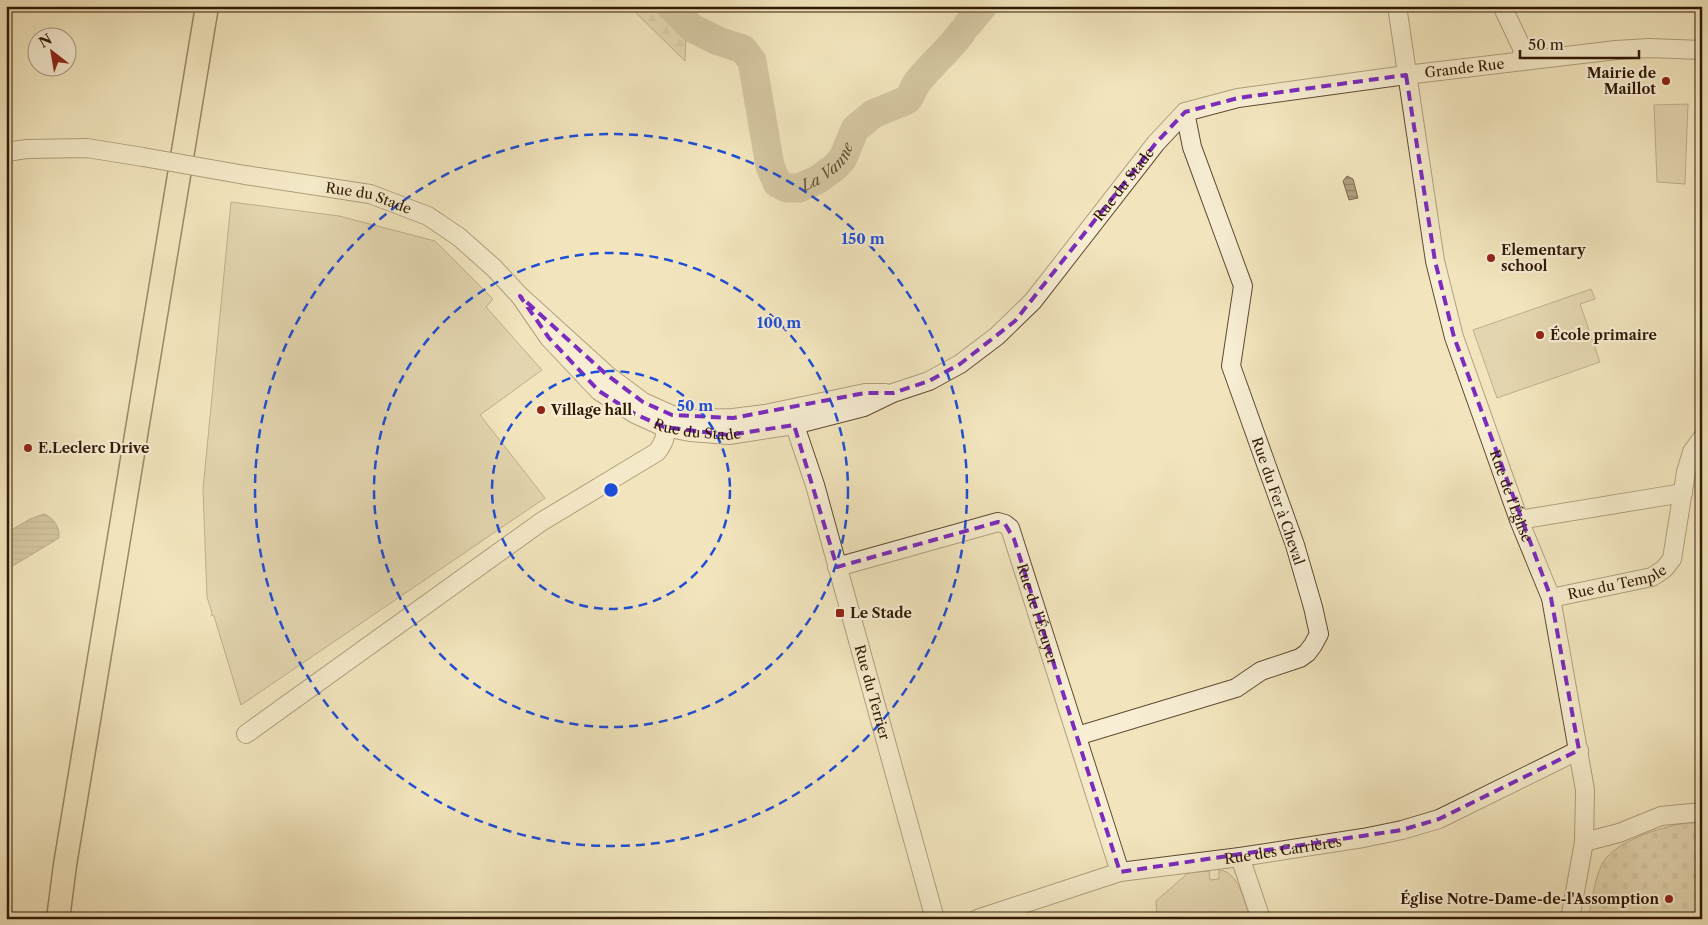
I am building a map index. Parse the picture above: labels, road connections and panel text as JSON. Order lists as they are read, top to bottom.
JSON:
{
  "streets": {
    "street": [
      "Grande Rue",
      "Rue du Stade",
      "Rue de l'Église",
      "Rue du Fer à Cheval",
      "Rue du Temple",
      "Rue de l’Écuyer",
      "Rue du Terrier",
      "Rue des Carrières"
    ]
  },
  "crossings": [
    ["Grande Rue", "Rue de l'Église"],
    ["Rue du Stade", "Rue du Fer à Cheval"],
    ["Rue du Stade", "Rue du Terrier"],
    ["Rue de l'Église", "Rue du Temple"],
    ["Rue de l'Église", "Rue des Carrières"],
    ["Rue du Fer à Cheval", "Rue de l’Écuyer"],
    ["Rue de l’Écuyer", "Rue du Terrier"],
    ["Rue de l’Écuyer", "Rue des Carrières"]
  ],
  "water": ["La Vanne"],
  "places": {
    "other": [
      "Mairie de Maillot",
      "Elementary school",
      "École primaire",
      "Village hall",
      "E.Leclerc Drive",
      "Église Notre-Dame-de-l'Assomption"
    ],
    "transit": ["Le Stade"]
  },
  "scale_bar": "50 m",
  "north": "top left",
  "rings": ["150 m", "100 m", "50 m"]
}
